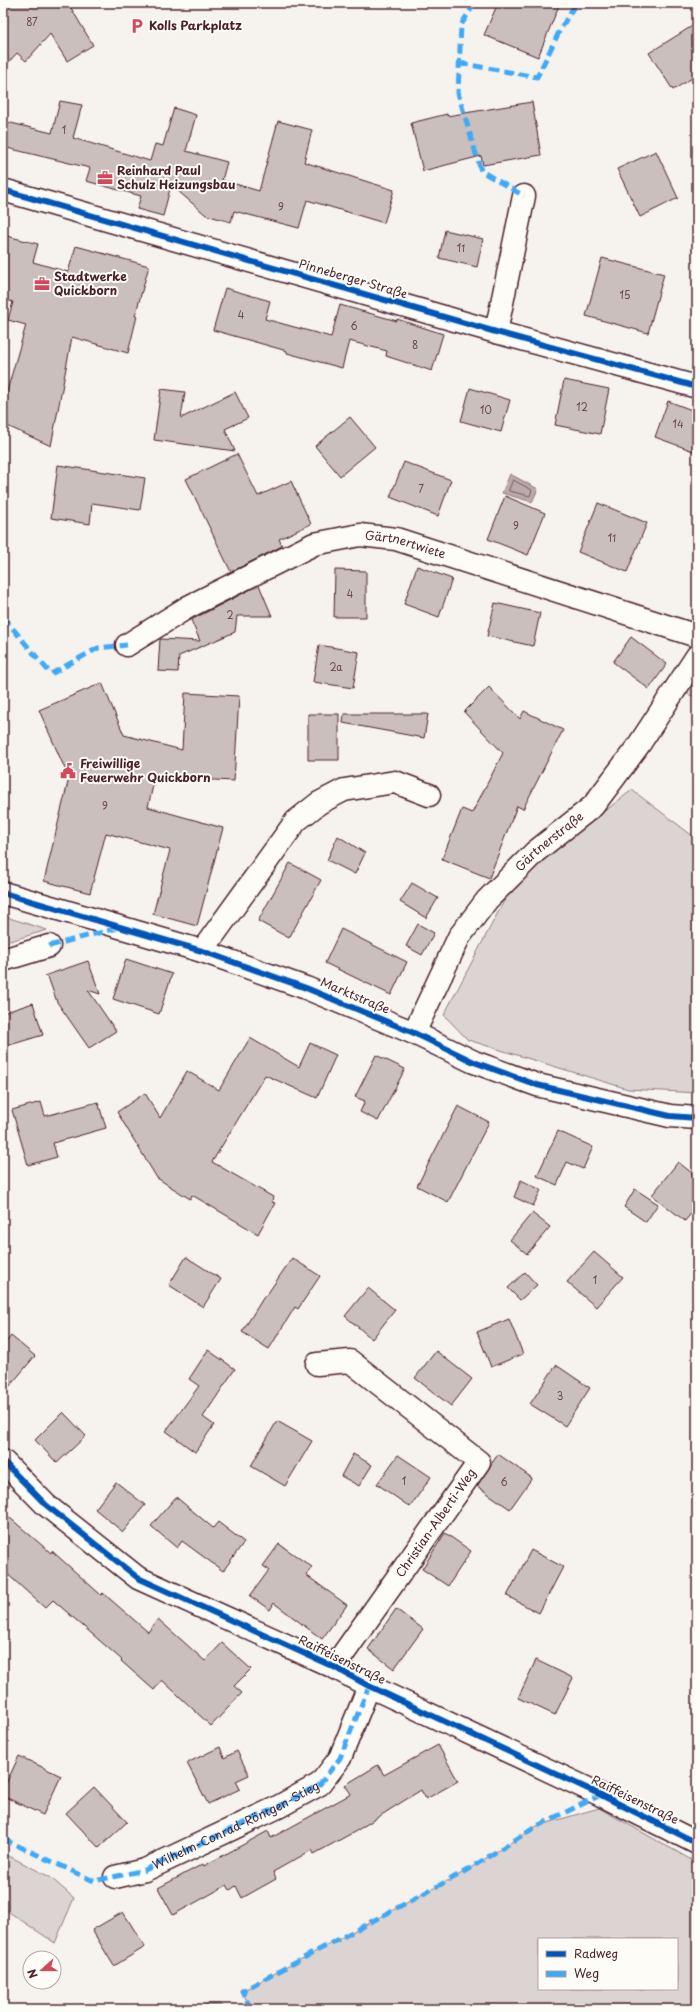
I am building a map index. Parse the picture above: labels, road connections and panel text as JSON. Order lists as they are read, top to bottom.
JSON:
{
  "streets": {
    "street": [
      "Pinneberger Straße",
      "Gärtnertwiete",
      "Gärtnerstraße",
      "Marktstraße",
      "Christian-Alberti-Weg",
      "Raiffeisenstraße",
      "Wilhelm-Conrad-Röntgen-Stieg"
    ]
  },
  "crossings": [
    ["Gärtnerstraße", "Marktstraße"],
    ["Christian-Alberti-Weg", "Raiffeisenstraße"],
    ["Raiffeisenstraße", "Wilhelm-Conrad-Röntgen-Stieg"]
  ],
  "places": {
    "parking": ["Kolls Parkplatz"],
    "office": ["Reinhard Paul Schulz Heizungsbau", "Stadtwerke Quickborn"],
    "public building": ["Freiwillige Feuerwehr Quickborn"]
  },
  "house_numbers": [
    "87",
    "1",
    "9",
    "11",
    "15",
    "4",
    "6",
    "8",
    "12",
    "10",
    "14",
    "7",
    "9",
    "11",
    "4",
    "2",
    "2a",
    "9",
    "1",
    "3",
    "1",
    "6"
  ],
  "legend": ["Radweg", "Weg"],
  "north": "left"
}
